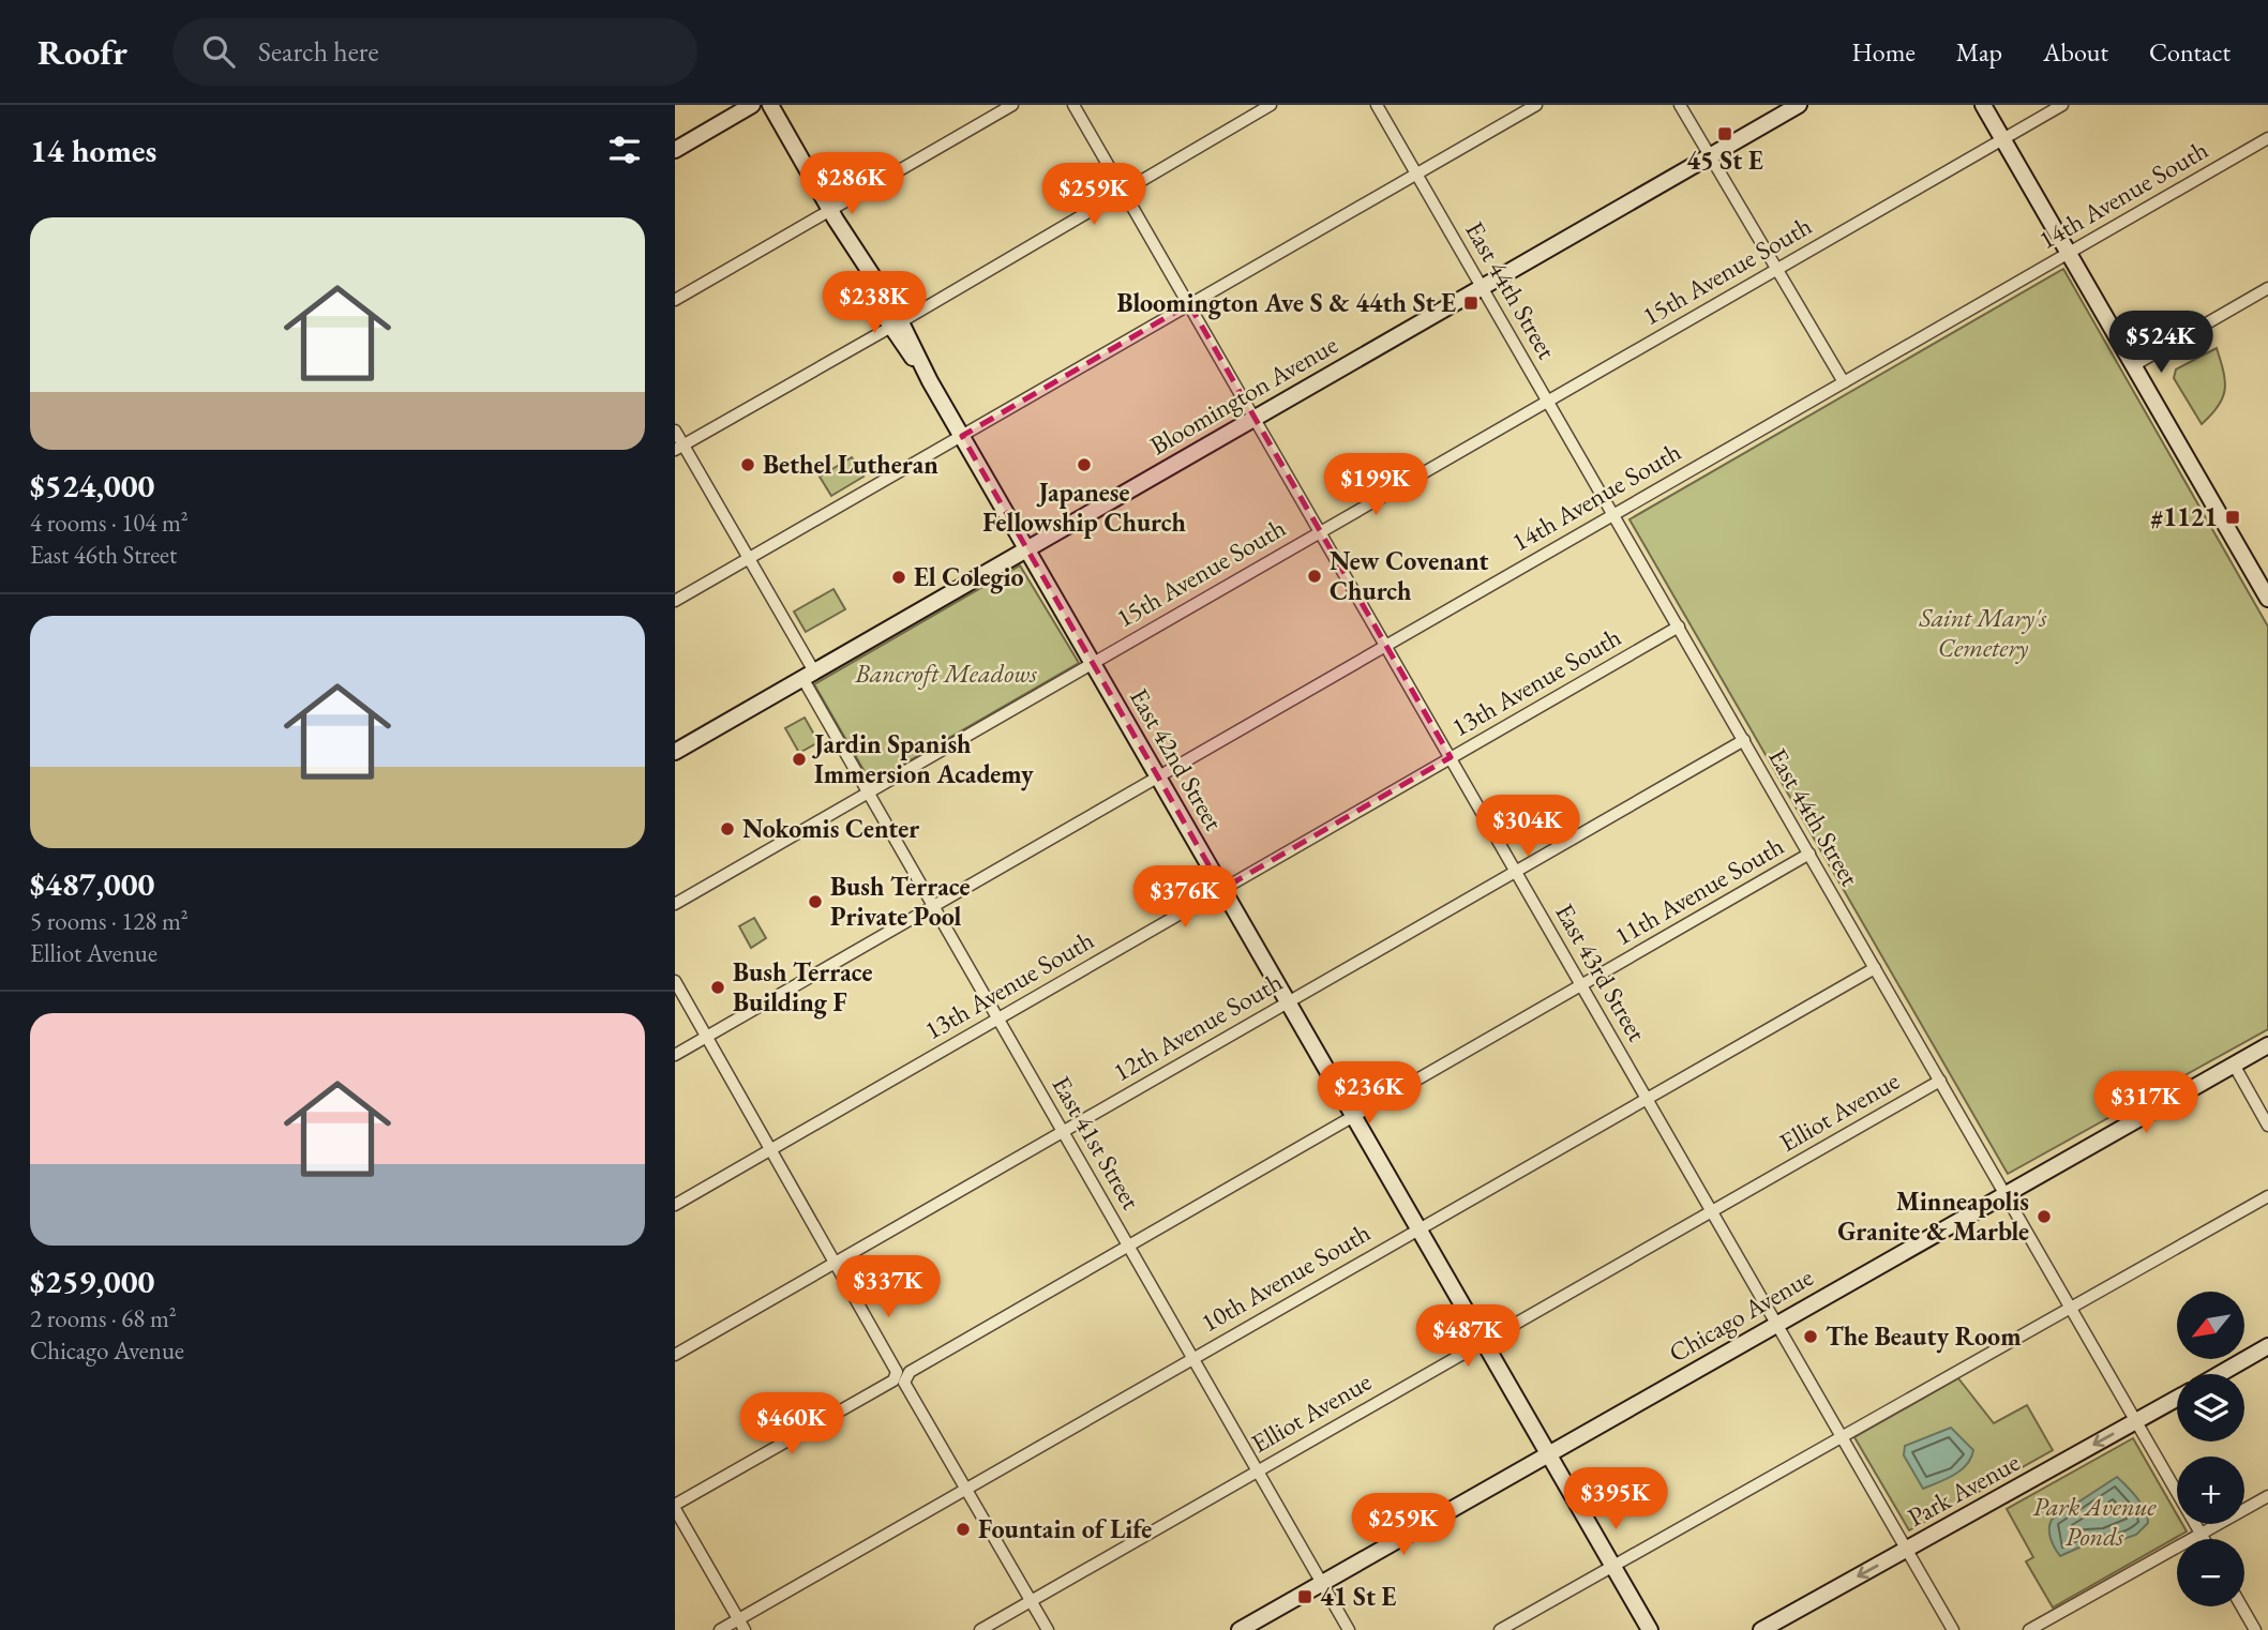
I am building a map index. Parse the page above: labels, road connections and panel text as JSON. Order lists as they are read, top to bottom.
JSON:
{
  "streets": {
    "street": [
      "14th Avenue South",
      "15th Avenue South",
      "East 44th Street",
      "Bloomington Avenue",
      "13th Avenue South",
      "East 42nd Street",
      "11th Avenue South",
      "East 43rd Street",
      "12th Avenue South",
      "Elliot Avenue",
      "East 41st Street",
      "10th Avenue South",
      "Chicago Avenue",
      "Park Avenue"
    ]
  },
  "crossings": [
    ["14th Avenue South", "East 44th Street"],
    ["14th Avenue South", "East 42nd Street"],
    ["14th Avenue South", "East 43rd Street"],
    ["14th Avenue South", "East 41st Street"],
    ["15th Avenue South", "East 44th Street"],
    ["15th Avenue South", "East 42nd Street"],
    ["15th Avenue South", "East 43rd Street"],
    ["15th Avenue South", "East 41st Street"],
    ["East 44th Street", "Bloomington Avenue"],
    ["East 44th Street", "13th Avenue South"],
    ["East 44th Street", "11th Avenue South"],
    ["East 44th Street", "12th Avenue South"],
    ["East 44th Street", "Elliot Avenue"],
    ["East 44th Street", "10th Avenue South"],
    ["East 44th Street", "Chicago Avenue"],
    ["East 44th Street", "Park Avenue"],
    ["Bloomington Avenue", "East 42nd Street"],
    ["Bloomington Avenue", "East 43rd Street"],
    ["Bloomington Avenue", "East 41st Street"],
    ["13th Avenue South", "East 42nd Street"],
    ["13th Avenue South", "East 43rd Street"],
    ["13th Avenue South", "East 41st Street"],
    ["East 42nd Street", "11th Avenue South"],
    ["East 42nd Street", "12th Avenue South"],
    ["East 42nd Street", "Elliot Avenue"],
    ["East 42nd Street", "10th Avenue South"],
    ["East 42nd Street", "Chicago Avenue"],
    ["11th Avenue South", "East 43rd Street"],
    ["11th Avenue South", "East 41st Street"],
    ["11th Avenue South", "10th Avenue South"],
    ["East 43rd Street", "12th Avenue South"],
    ["East 43rd Street", "Elliot Avenue"],
    ["East 43rd Street", "10th Avenue South"],
    ["East 43rd Street", "Chicago Avenue"],
    ["East 43rd Street", "Park Avenue"],
    ["12th Avenue South", "East 41st Street"],
    ["Elliot Avenue", "East 41st Street"],
    ["East 41st Street", "10th Avenue South"],
    ["East 41st Street", "Chicago Avenue"]
  ],
  "parks": ["Saint Mary's Cemetery", "Bancroft Meadows", "Park Avenue Ponds"],
  "places": {
    "transit": [
      "45 St E",
      "Bloomington Ave S & 44th St E",
      "#1121",
      "41 St E"
    ],
    "other": [
      "Bethel Lutheran",
      "Japanese Fellowship Church",
      "New Covenant Church",
      "El Colegio",
      "Jardin Spanish Immersion Academy",
      "Nokomis Center",
      "Bush Terrace Private Pool",
      "Bush Terrace Building F",
      "Minneapolis Granite & Marble",
      "The Beauty Room",
      "Fountain of Life"
    ]
  },
  "north": "bottom left",
  "page": {
    "header": "Roofr",
    "search": "Search here",
    "nav": [
      "Home",
      "Map",
      "About",
      "Contact"
    ],
    "heading": "14 homes",
    "price": [
      "$286K",
      "$259K",
      "$238K",
      "$524K",
      "$199K",
      "$304K",
      "$376K",
      "$236K",
      "$317K",
      "$337K",
      "$487K",
      "$460K",
      "$395K",
      "$259K"
    ],
    "list": [
      {
        "name": "$524,000",
        "note": "4 rooms · 104 m² · East 46th Street"
      },
      {
        "name": "$487,000",
        "note": "5 rooms · 128 m² · Elliot Avenue"
      },
      {
        "name": "$259,000",
        "note": "2 rooms · 68 m² · Chicago Avenue"
      }
    ],
    "map_buttons": ["+", "−"]
  }
}
